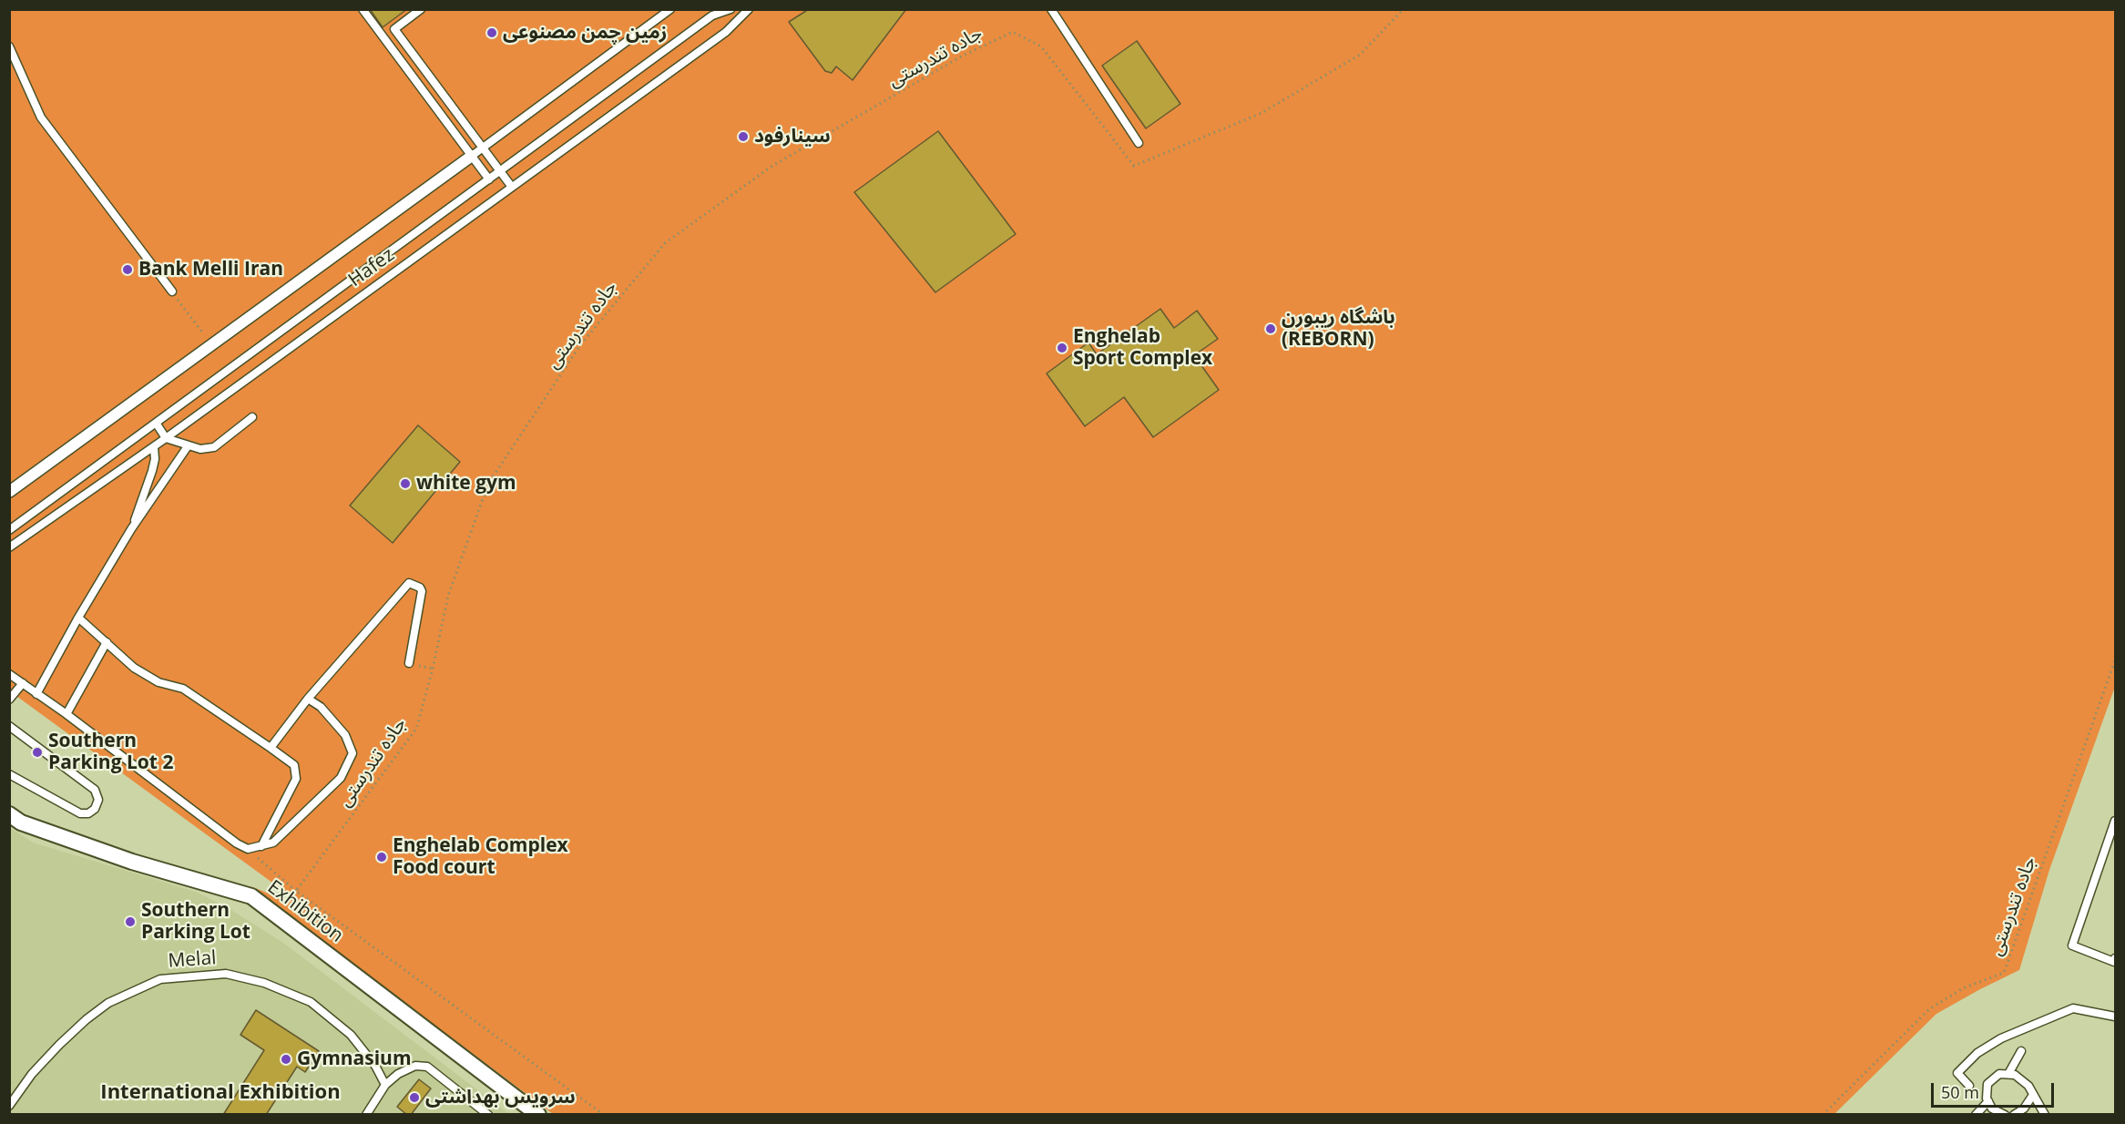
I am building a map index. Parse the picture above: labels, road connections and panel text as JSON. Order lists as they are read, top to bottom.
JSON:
{
  "streets": {
    "street": ["Exhibition"],
    "lane": ["Hafez", "Melal"],
    "path": ["جاده تندرستی"]
  },
  "districts": ["International Exhibition"],
  "places": [
    "زمین چمن مصنوعی",
    "سینارفود",
    "Bank Melli Iran",
    "باشگاه ریبورن (REBORN)",
    "Enghelab Sport Complex",
    "white gym",
    "Southern Parking Lot 2",
    "Enghelab Complex Food court",
    "Southern Parking Lot",
    "Gymnasium",
    "سرویس بهداشتی"
  ],
  "scale_bar": "50 m"
}
